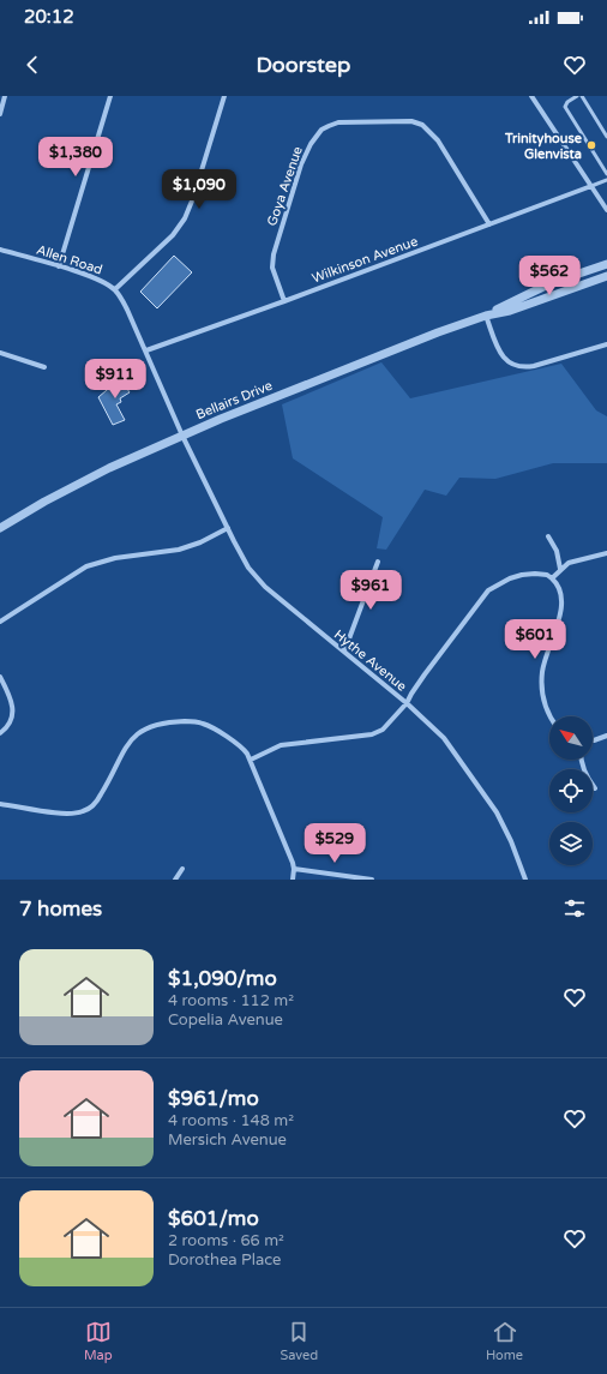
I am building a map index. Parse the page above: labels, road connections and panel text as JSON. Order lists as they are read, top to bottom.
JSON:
{
  "streets": {
    "street": [
      "Goya Avenue",
      "Allen Road",
      "Wilkinson Avenue",
      "Bellairs Drive",
      "Hythe Avenue"
    ]
  },
  "crossings": [
    ["Goya Avenue", "Wilkinson Avenue"],
    ["Allen Road", "Wilkinson Avenue"],
    ["Allen Road", "Bellairs Drive"],
    ["Allen Road", "Hythe Avenue"],
    ["Bellairs Drive", "Hythe Avenue"]
  ],
  "places": ["Trinityhouse Glenvista"],
  "north": "top left",
  "page": {
    "status": "20:12",
    "header": "Doorstep",
    "price": [
      "$1,380",
      "$1,090",
      "$562",
      "$911",
      "$961",
      "$601",
      "$529"
    ],
    "heading": "7 homes",
    "list": [
      {
        "name": "$1,090/mo",
        "note": "4 rooms · 112 m² · Copelia Avenue"
      },
      {
        "name": "$961/mo",
        "note": "4 rooms · 148 m² · Mersich Avenue"
      },
      {
        "name": "$601/mo",
        "note": "2 rooms · 66 m² · Dorothea Place"
      }
    ],
    "tabs": ["Map", "Saved", "Home"]
  }
}
